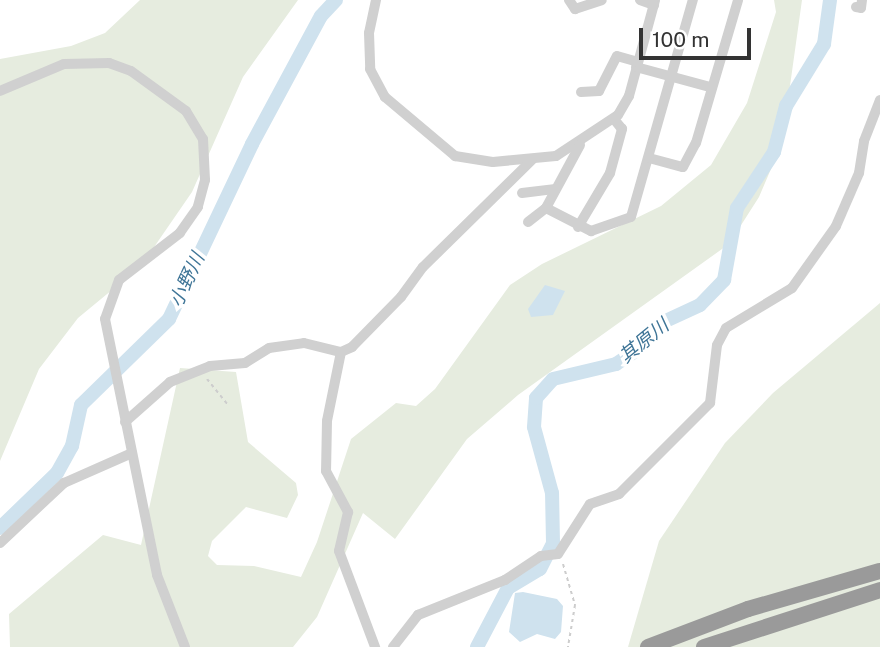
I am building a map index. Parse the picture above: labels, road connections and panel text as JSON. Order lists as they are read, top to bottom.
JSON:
{
  "water": ["小野川", "其原川"],
  "scale_bar": "100 m"
}
